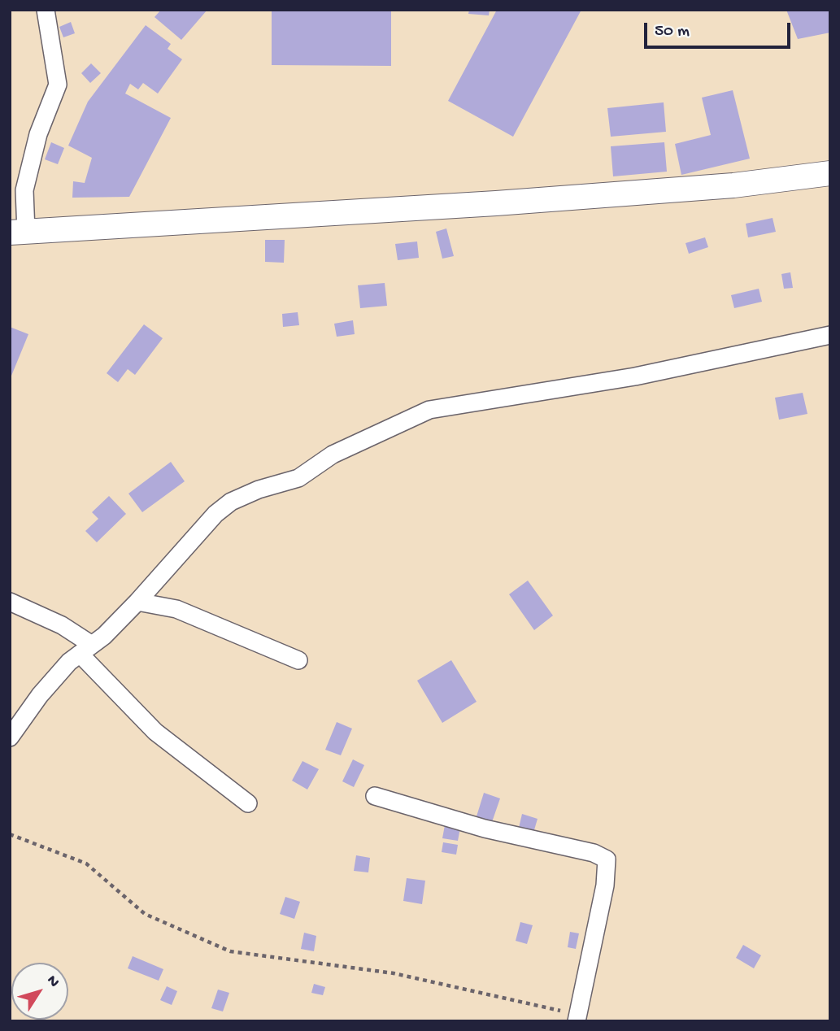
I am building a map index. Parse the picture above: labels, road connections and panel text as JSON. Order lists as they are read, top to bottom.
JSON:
{
  "scale_bar": "50 m",
  "north": "top right"
}
